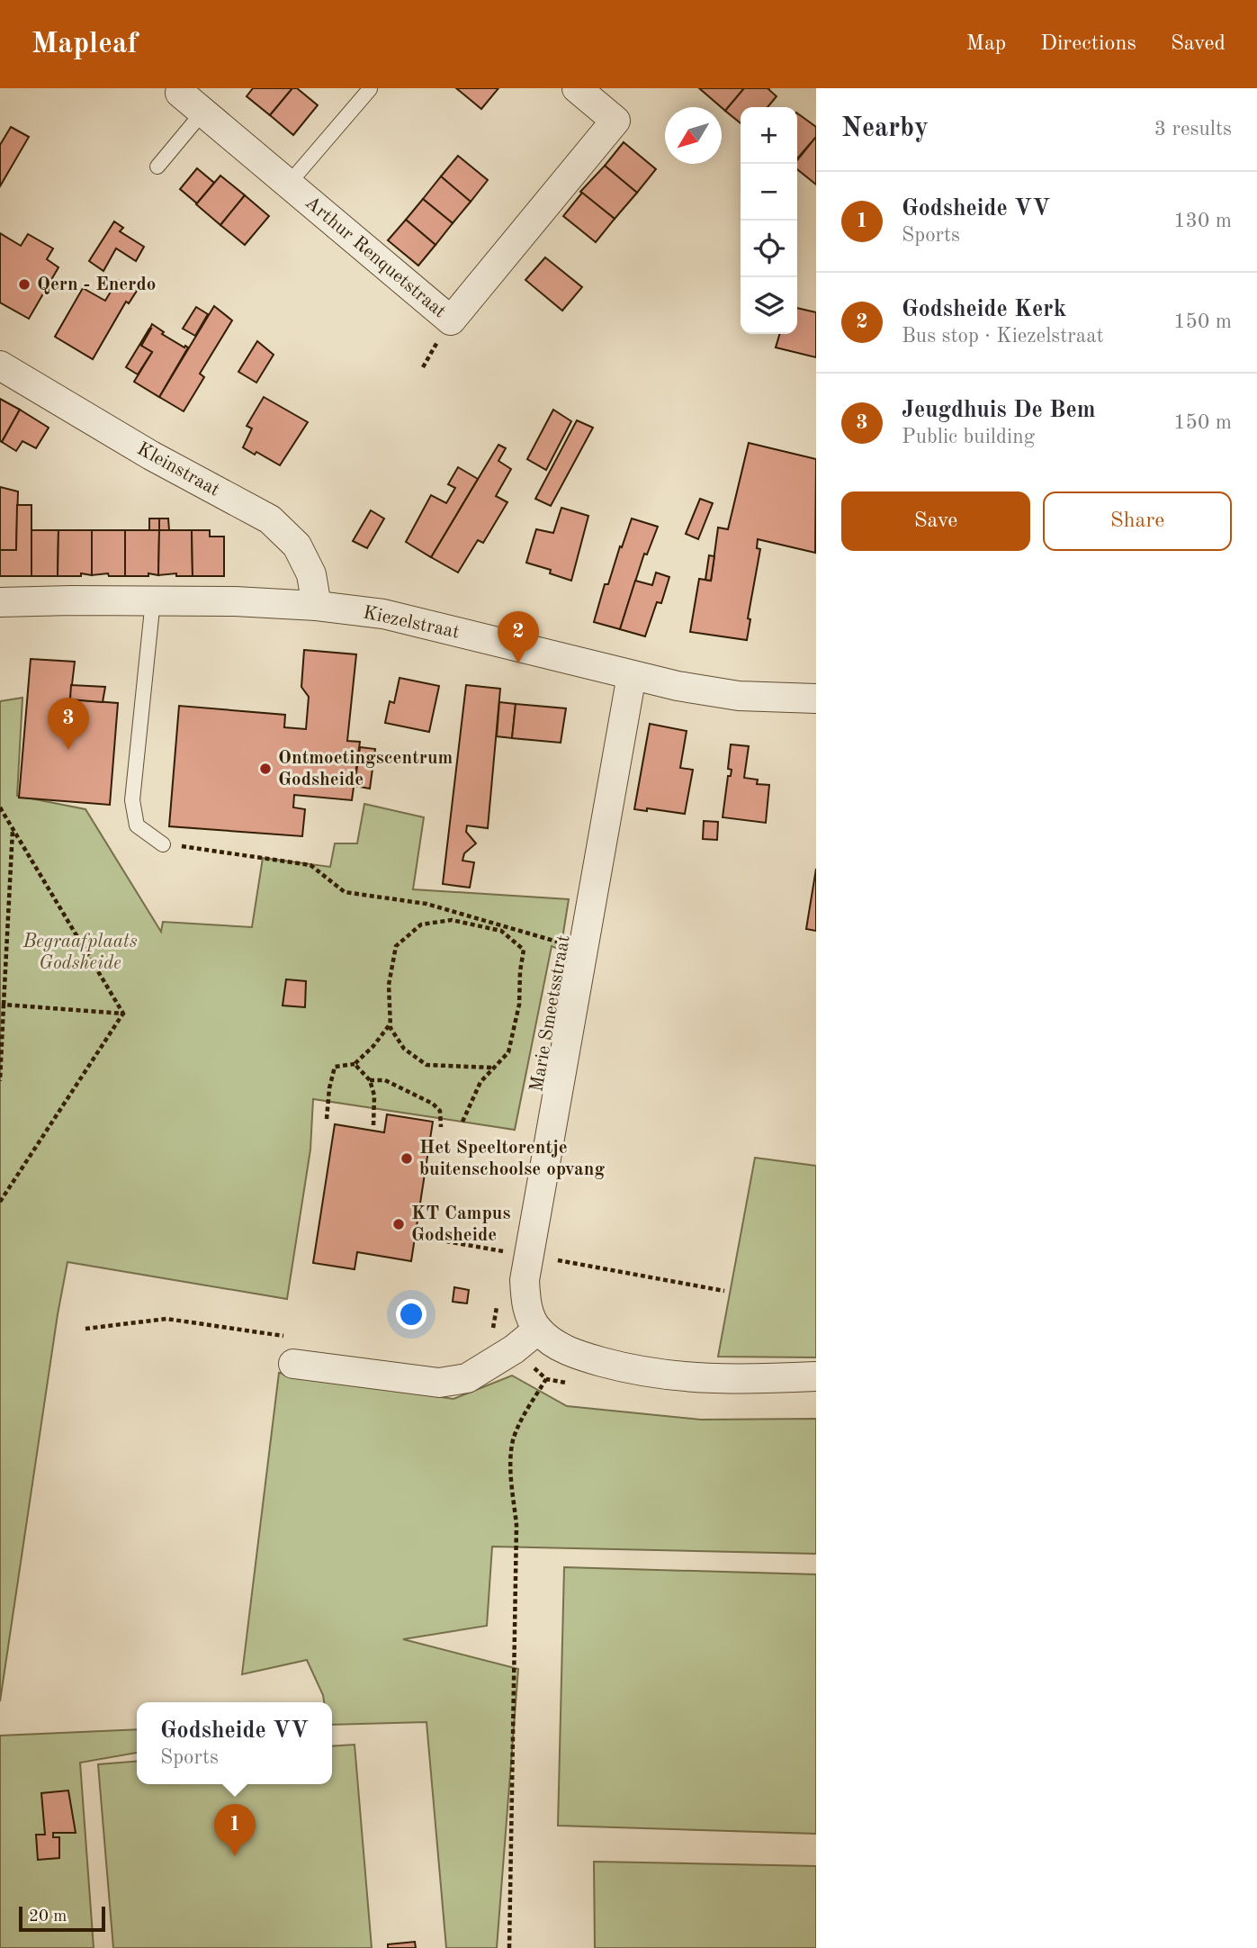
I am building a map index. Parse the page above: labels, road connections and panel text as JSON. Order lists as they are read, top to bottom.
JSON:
{
  "streets": {
    "street": [
      "Arthur Renquetstraat",
      "Kleinstraat",
      "Kiezelstraat",
      "Marie Smeetsstraat"
    ]
  },
  "crossings": [
    ["Kleinstraat", "Kiezelstraat"],
    ["Kiezelstraat", "Marie Smeetsstraat"]
  ],
  "parks": ["Begraafplaats Godsheide"],
  "places": [
    "Qern - Enerdo",
    "Ontmoetingscentrum Godsheide",
    "Het Speeltorentje buitenschoolse opvang",
    "KT Campus Godsheide"
  ],
  "scale_bar": "20 m",
  "north": "bottom left",
  "page": {
    "header": "Mapleaf",
    "nav": ["Map", "Directions", "Saved"],
    "heading": ["Nearby", "3 results"],
    "map_buttons": ["+", "−"],
    "list": [
      {
        "mark": "1",
        "name": "Godsheide VV",
        "note": "Sports",
        "value": "130 m"
      },
      {
        "mark": "2",
        "name": "Godsheide Kerk",
        "note": "Bus stop · Kiezelstraat",
        "value": "150 m"
      },
      {
        "mark": "3",
        "name": "Jeugdhuis De Bem",
        "note": "Public building",
        "value": "150 m"
      }
    ],
    "buttons": ["Save", "Share"],
    "pins": ["2", "3", "1"],
    "popup": ["Godsheide VV", "Sports"],
    "scale": "20 m"
  }
}
